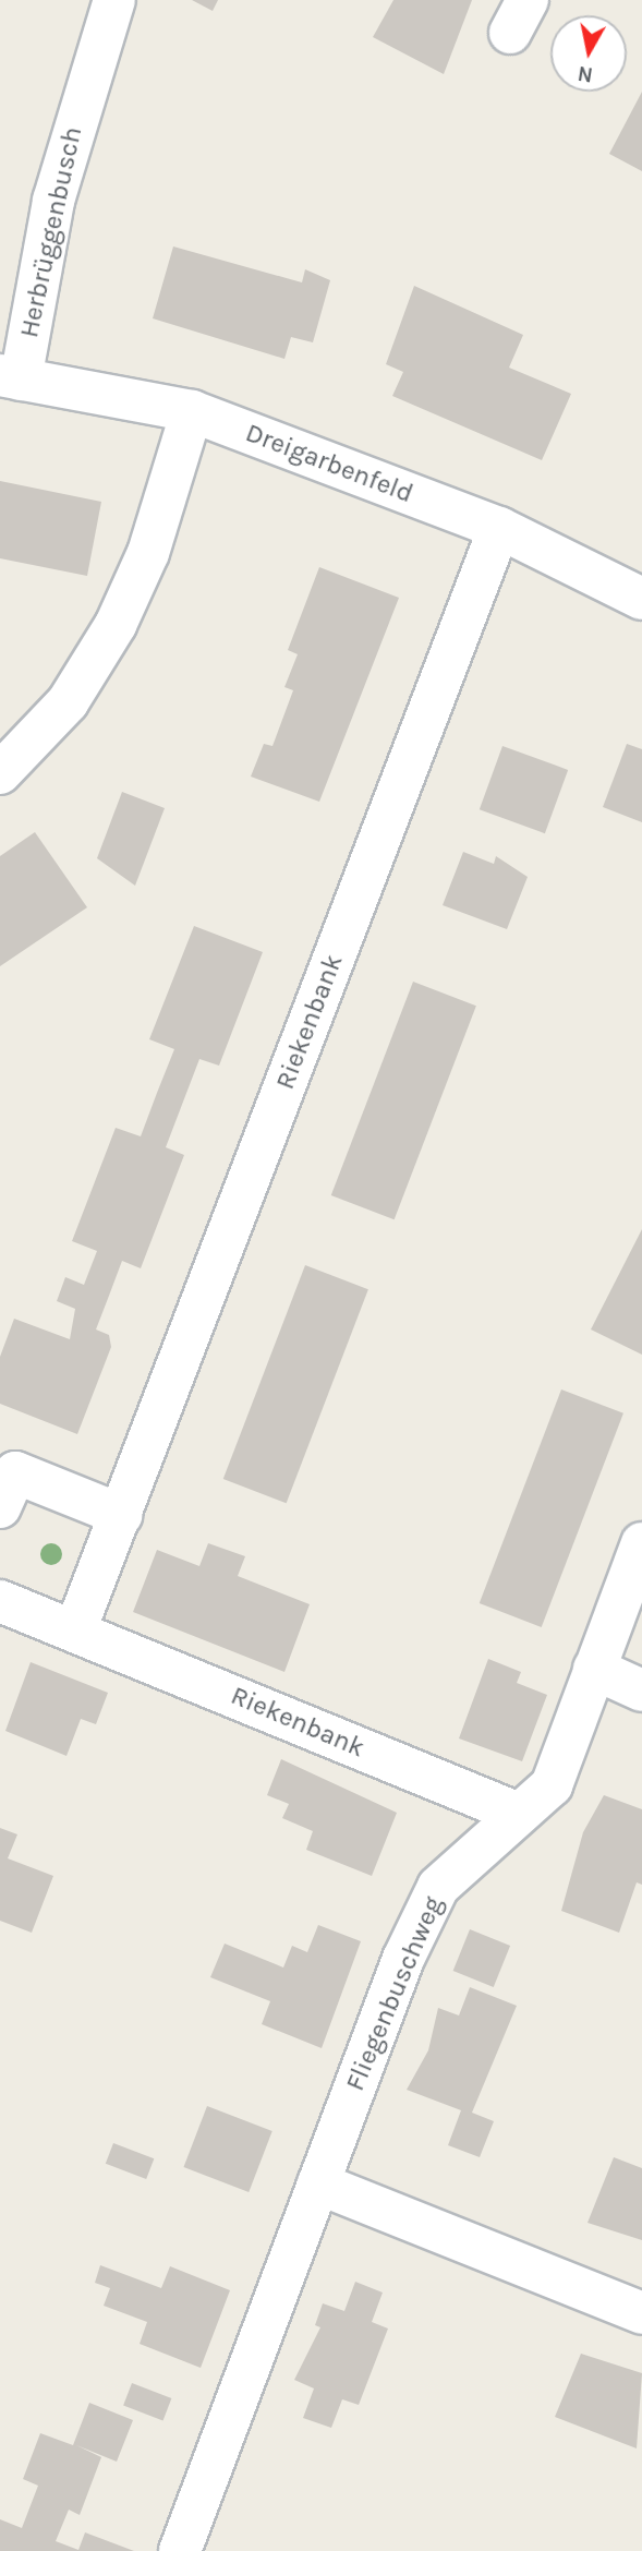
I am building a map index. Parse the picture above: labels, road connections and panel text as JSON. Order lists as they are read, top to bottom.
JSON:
{
  "streets": {
    "street": [
      "Herbrüggenbusch",
      "Dreigarbenfeld",
      "Riekenbank",
      "Fliegenbuschweg"
    ]
  },
  "crossings": [
    ["Herbrüggenbusch", "Dreigarbenfeld"],
    ["Dreigarbenfeld", "Riekenbank"],
    ["Riekenbank", "Fliegenbuschweg"]
  ],
  "north": "bottom"
}
